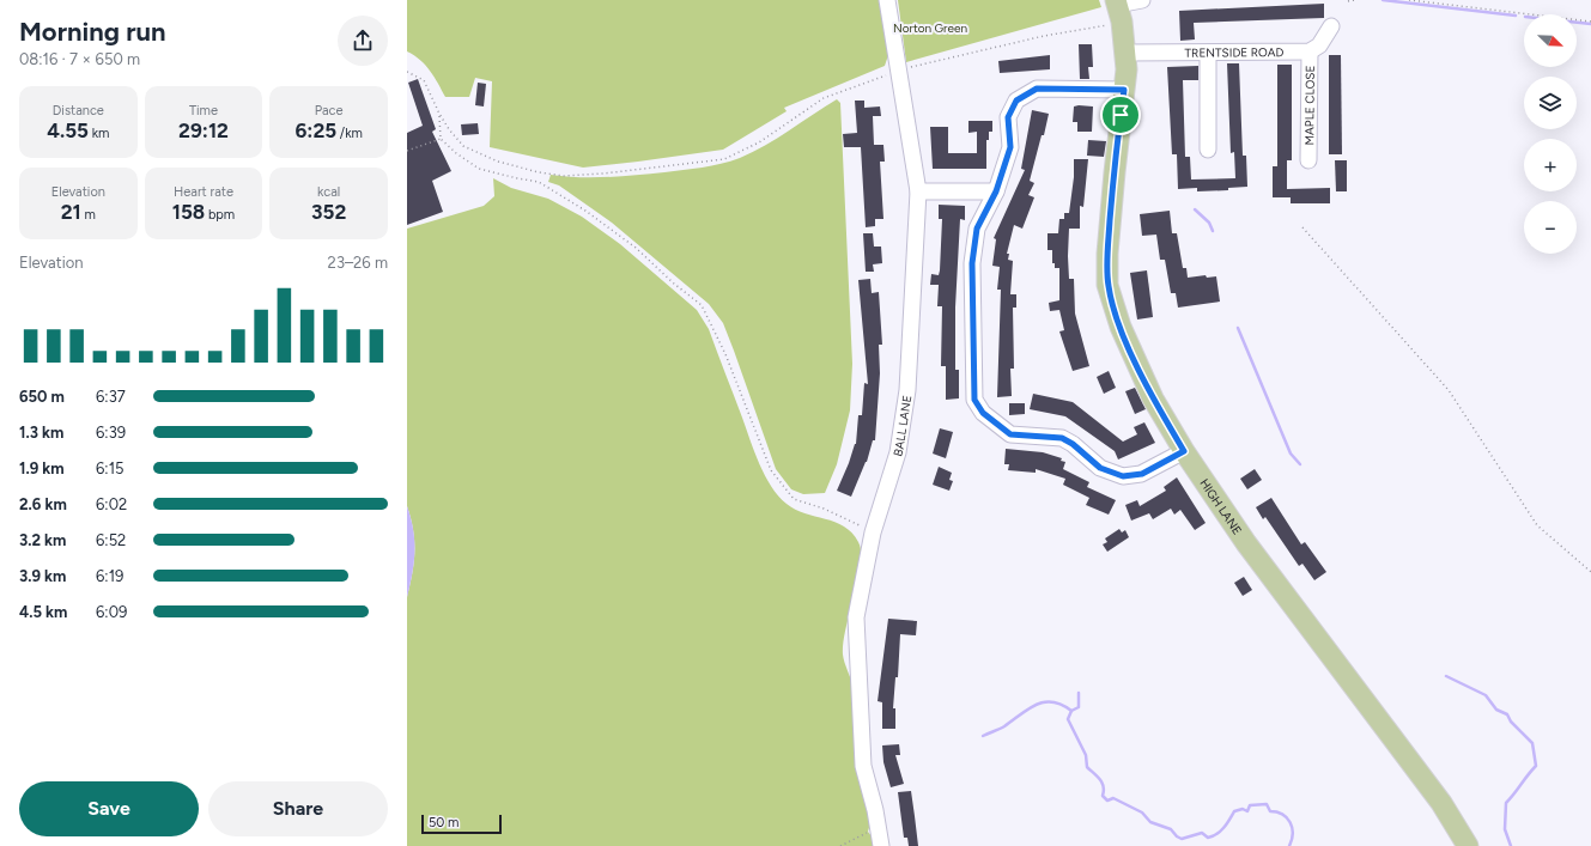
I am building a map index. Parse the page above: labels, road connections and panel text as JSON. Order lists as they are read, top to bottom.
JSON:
{
  "streets": {
    "main road": ["HIGH LANE"],
    "street": ["TRENTSIDE ROAD", "MAPLE CLOSE", "BALL LANE"]
  },
  "crossings": [
    ["TRENTSIDE ROAD", "MAPLE CLOSE"],
    ["TRENTSIDE ROAD", "HIGH LANE"]
  ],
  "parks": ["Norton Green"],
  "scale_bar": "50 m",
  "north": "bottom right",
  "page": {
    "heading": ["Morning run", "08:16 · 7 × 650 m"],
    "map_buttons": ["+", "−"],
    "stats": [
      ["Distance", "4.55 km"],
      ["Time", "29:12"],
      ["Pace", "6:25 /km"],
      ["Elevation", "21 m"],
      ["Heart rate", "158 bpm"],
      ["kcal", "352"]
    ],
    "chart": ["Elevation", "23–26 m"],
    "list": [
      {
        "name": "650 m",
        "note": "6:37"
      },
      {
        "name": "1.3 km",
        "note": "6:39"
      },
      {
        "name": "1.9 km",
        "note": "6:15"
      },
      {
        "name": "2.6 km",
        "note": "6:02"
      },
      {
        "name": "3.2 km",
        "note": "6:52"
      },
      {
        "name": "3.9 km",
        "note": "6:19"
      },
      {
        "name": "4.5 km",
        "note": "6:09"
      }
    ],
    "buttons": ["Save", "Share"],
    "scale": "50 m"
  }
}
